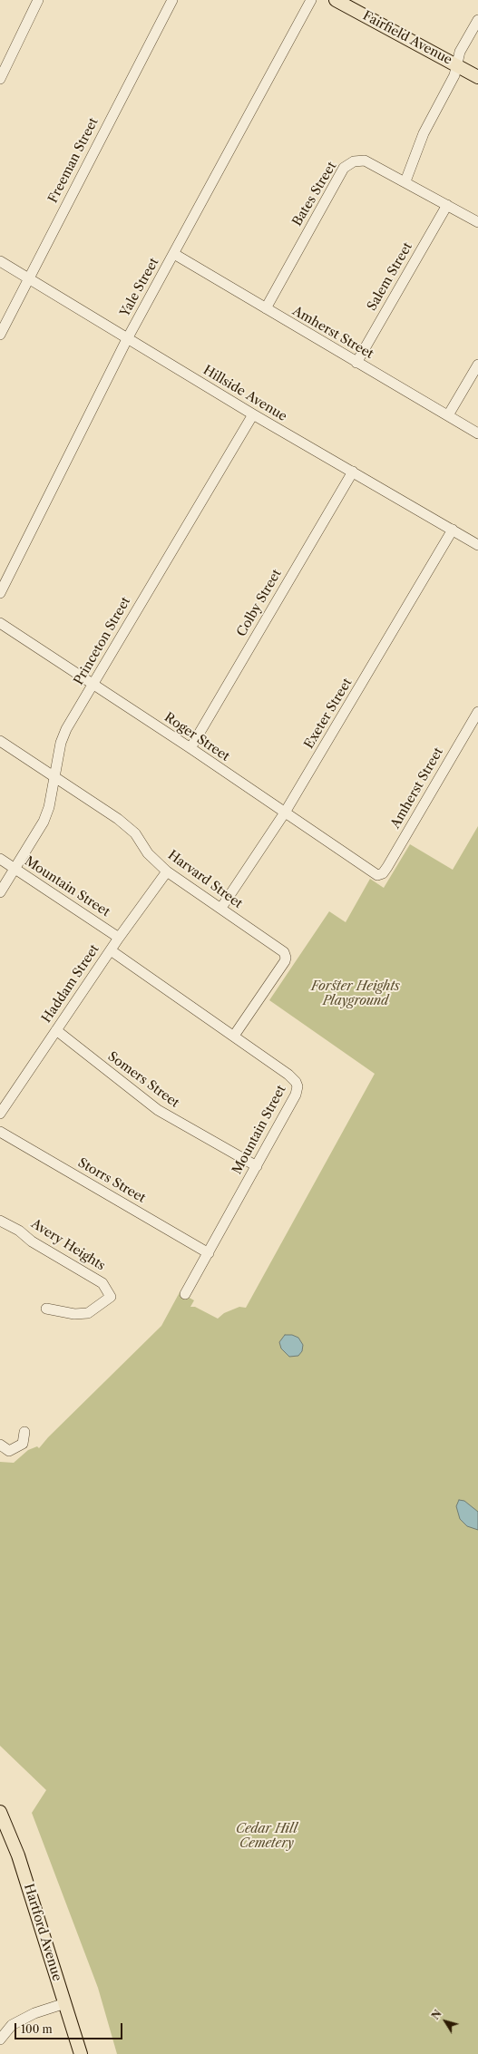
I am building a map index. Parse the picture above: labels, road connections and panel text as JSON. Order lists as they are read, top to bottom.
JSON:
{
  "streets": {
    "main road": ["Fairfield Avenue", "Hartford Avenue"],
    "street": [
      "Freeman Street",
      "Bates Street",
      "Salem Street",
      "Yale Street",
      "Amherst Street",
      "Hillside Avenue",
      "Colby Street",
      "Princeton Street",
      "Exeter Street",
      "Roger Street",
      "Harvard Street",
      "Mountain Street",
      "Haddam Street",
      "Somers Street",
      "Storrs Street",
      "Avery Heights"
    ]
  },
  "crossings": [
    ["Freeman Street", "Hillside Avenue"],
    ["Bates Street", "Salem Street"],
    ["Bates Street", "Amherst Street"],
    ["Salem Street", "Amherst Street"],
    ["Yale Street", "Amherst Street"],
    ["Yale Street", "Hillside Avenue"],
    ["Amherst Street", "Roger Street"],
    ["Hillside Avenue", "Colby Street"],
    ["Hillside Avenue", "Princeton Street"],
    ["Hillside Avenue", "Exeter Street"],
    ["Colby Street", "Roger Street"],
    ["Princeton Street", "Roger Street"],
    ["Princeton Street", "Harvard Street"],
    ["Princeton Street", "Mountain Street"],
    ["Exeter Street", "Roger Street"],
    ["Exeter Street", "Harvard Street"],
    ["Harvard Street", "Mountain Street"],
    ["Harvard Street", "Haddam Street"],
    ["Mountain Street", "Haddam Street"],
    ["Mountain Street", "Somers Street"],
    ["Mountain Street", "Storrs Street"],
    ["Haddam Street", "Somers Street"]
  ],
  "parks": ["Forster Heights Playground", "Cedar Hill Cemetery"],
  "scale_bar": "100 m",
  "north": "top left"
}
